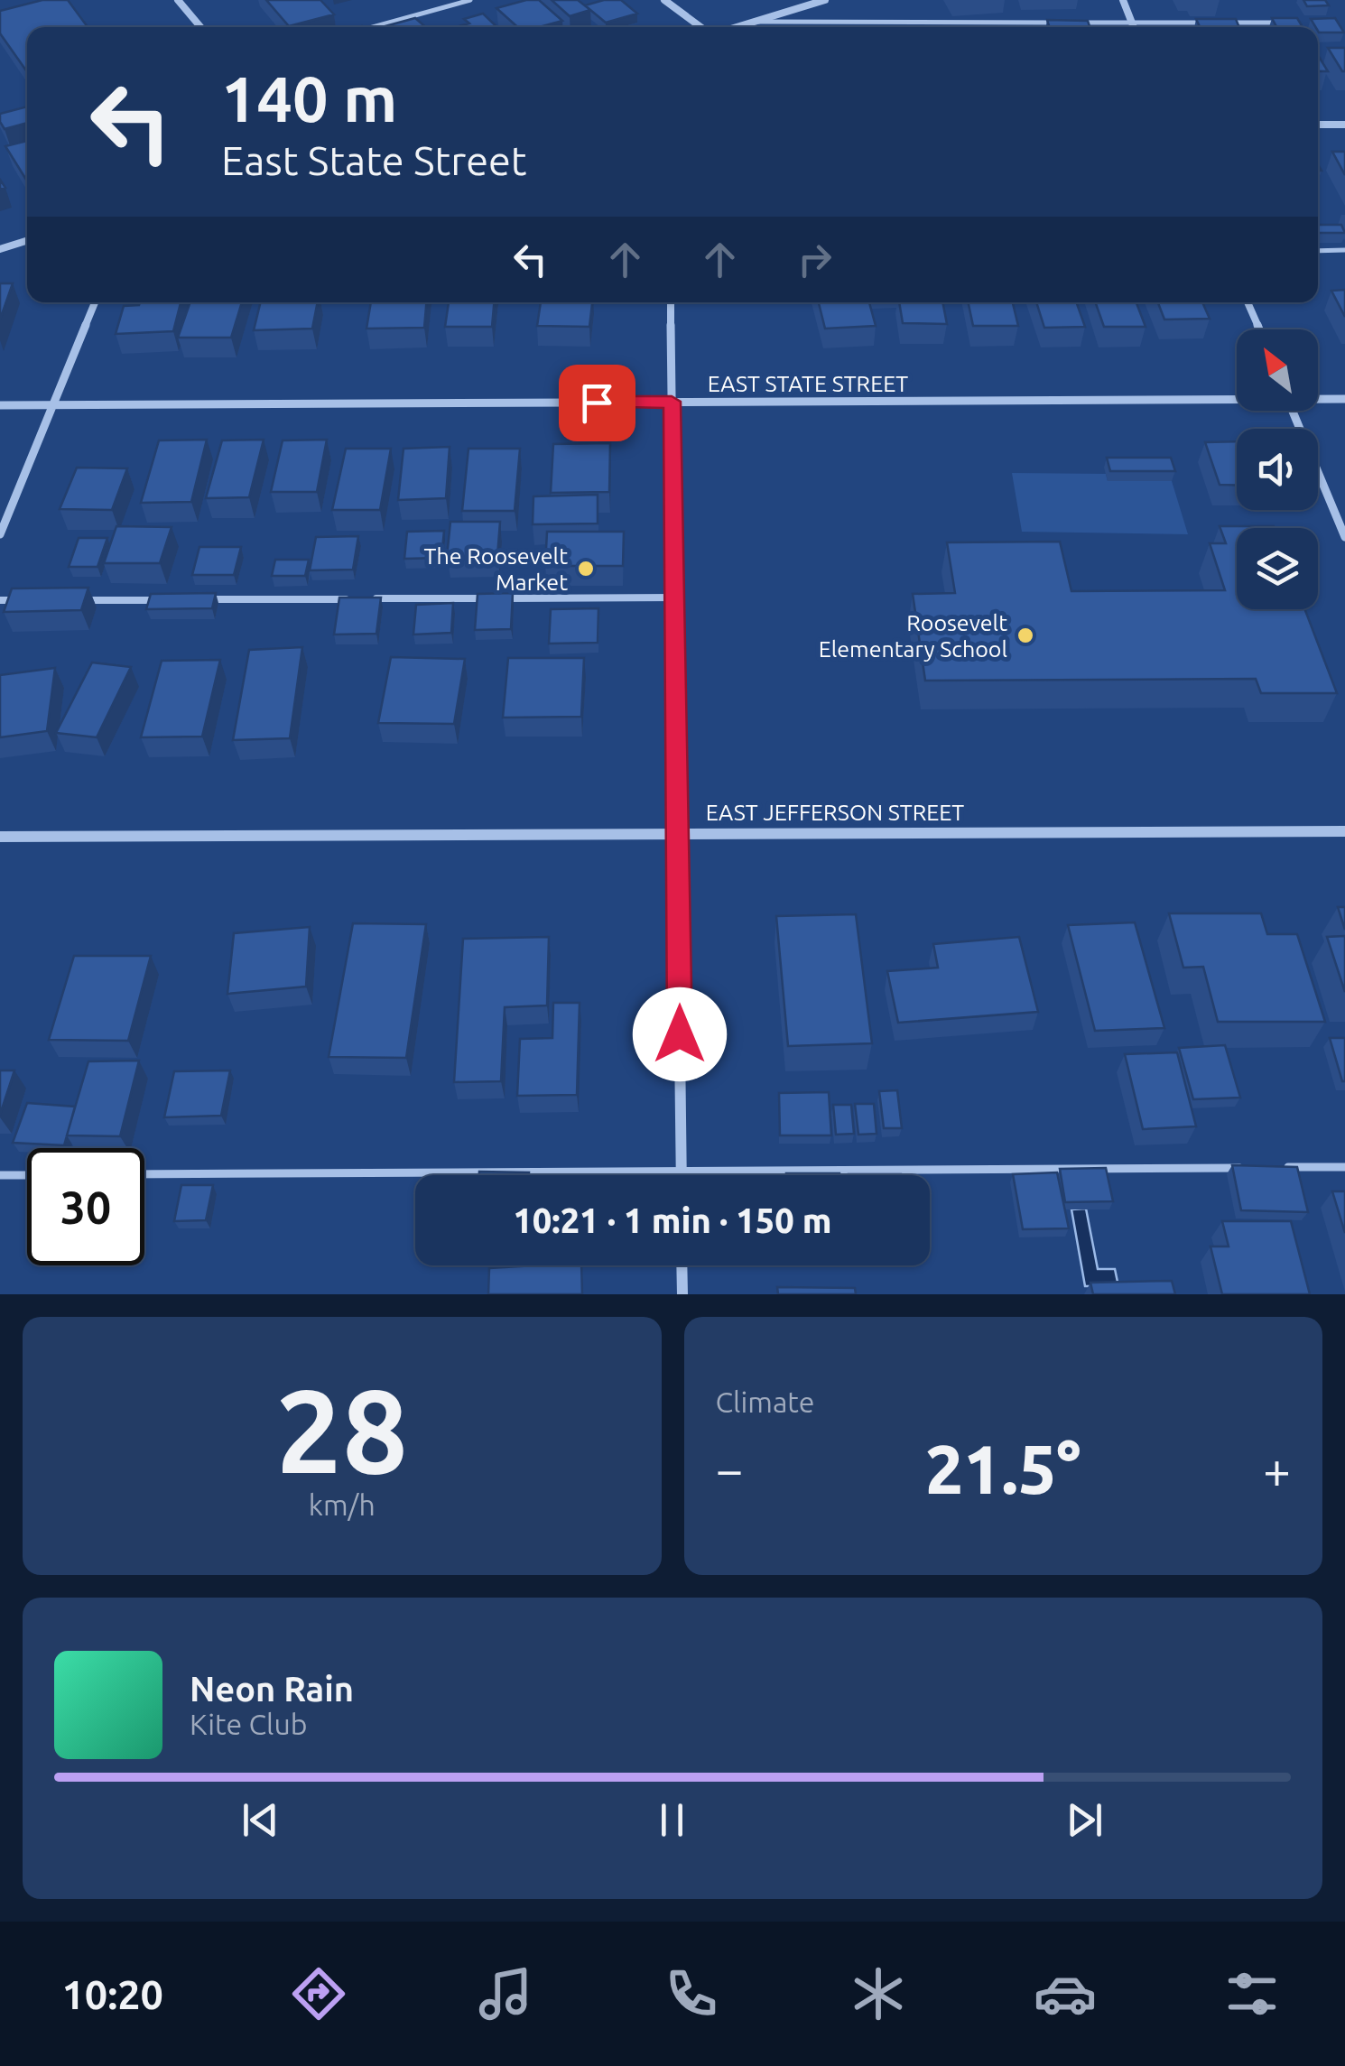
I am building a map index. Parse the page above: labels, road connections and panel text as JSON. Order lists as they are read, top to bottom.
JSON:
{
  "streets": {
    "street": ["EAST STATE STREET", "EAST JEFFERSON STREET"]
  },
  "places": ["The Roosevelt Market", "Roosevelt Elementary School"],
  "north": "top left",
  "page": {
    "turn": ["140 m", "East State Street"],
    "limit": "30",
    "trip": "10:21 · 1 min · 150 m",
    "tile": [
      ["28", "km/h"],
      "Climate"
    ],
    "heat": ["−", "21.5°", "+"],
    "song": ["Neon Rain", "Kite Club"],
    "tabs": "10:20"
  }
}
